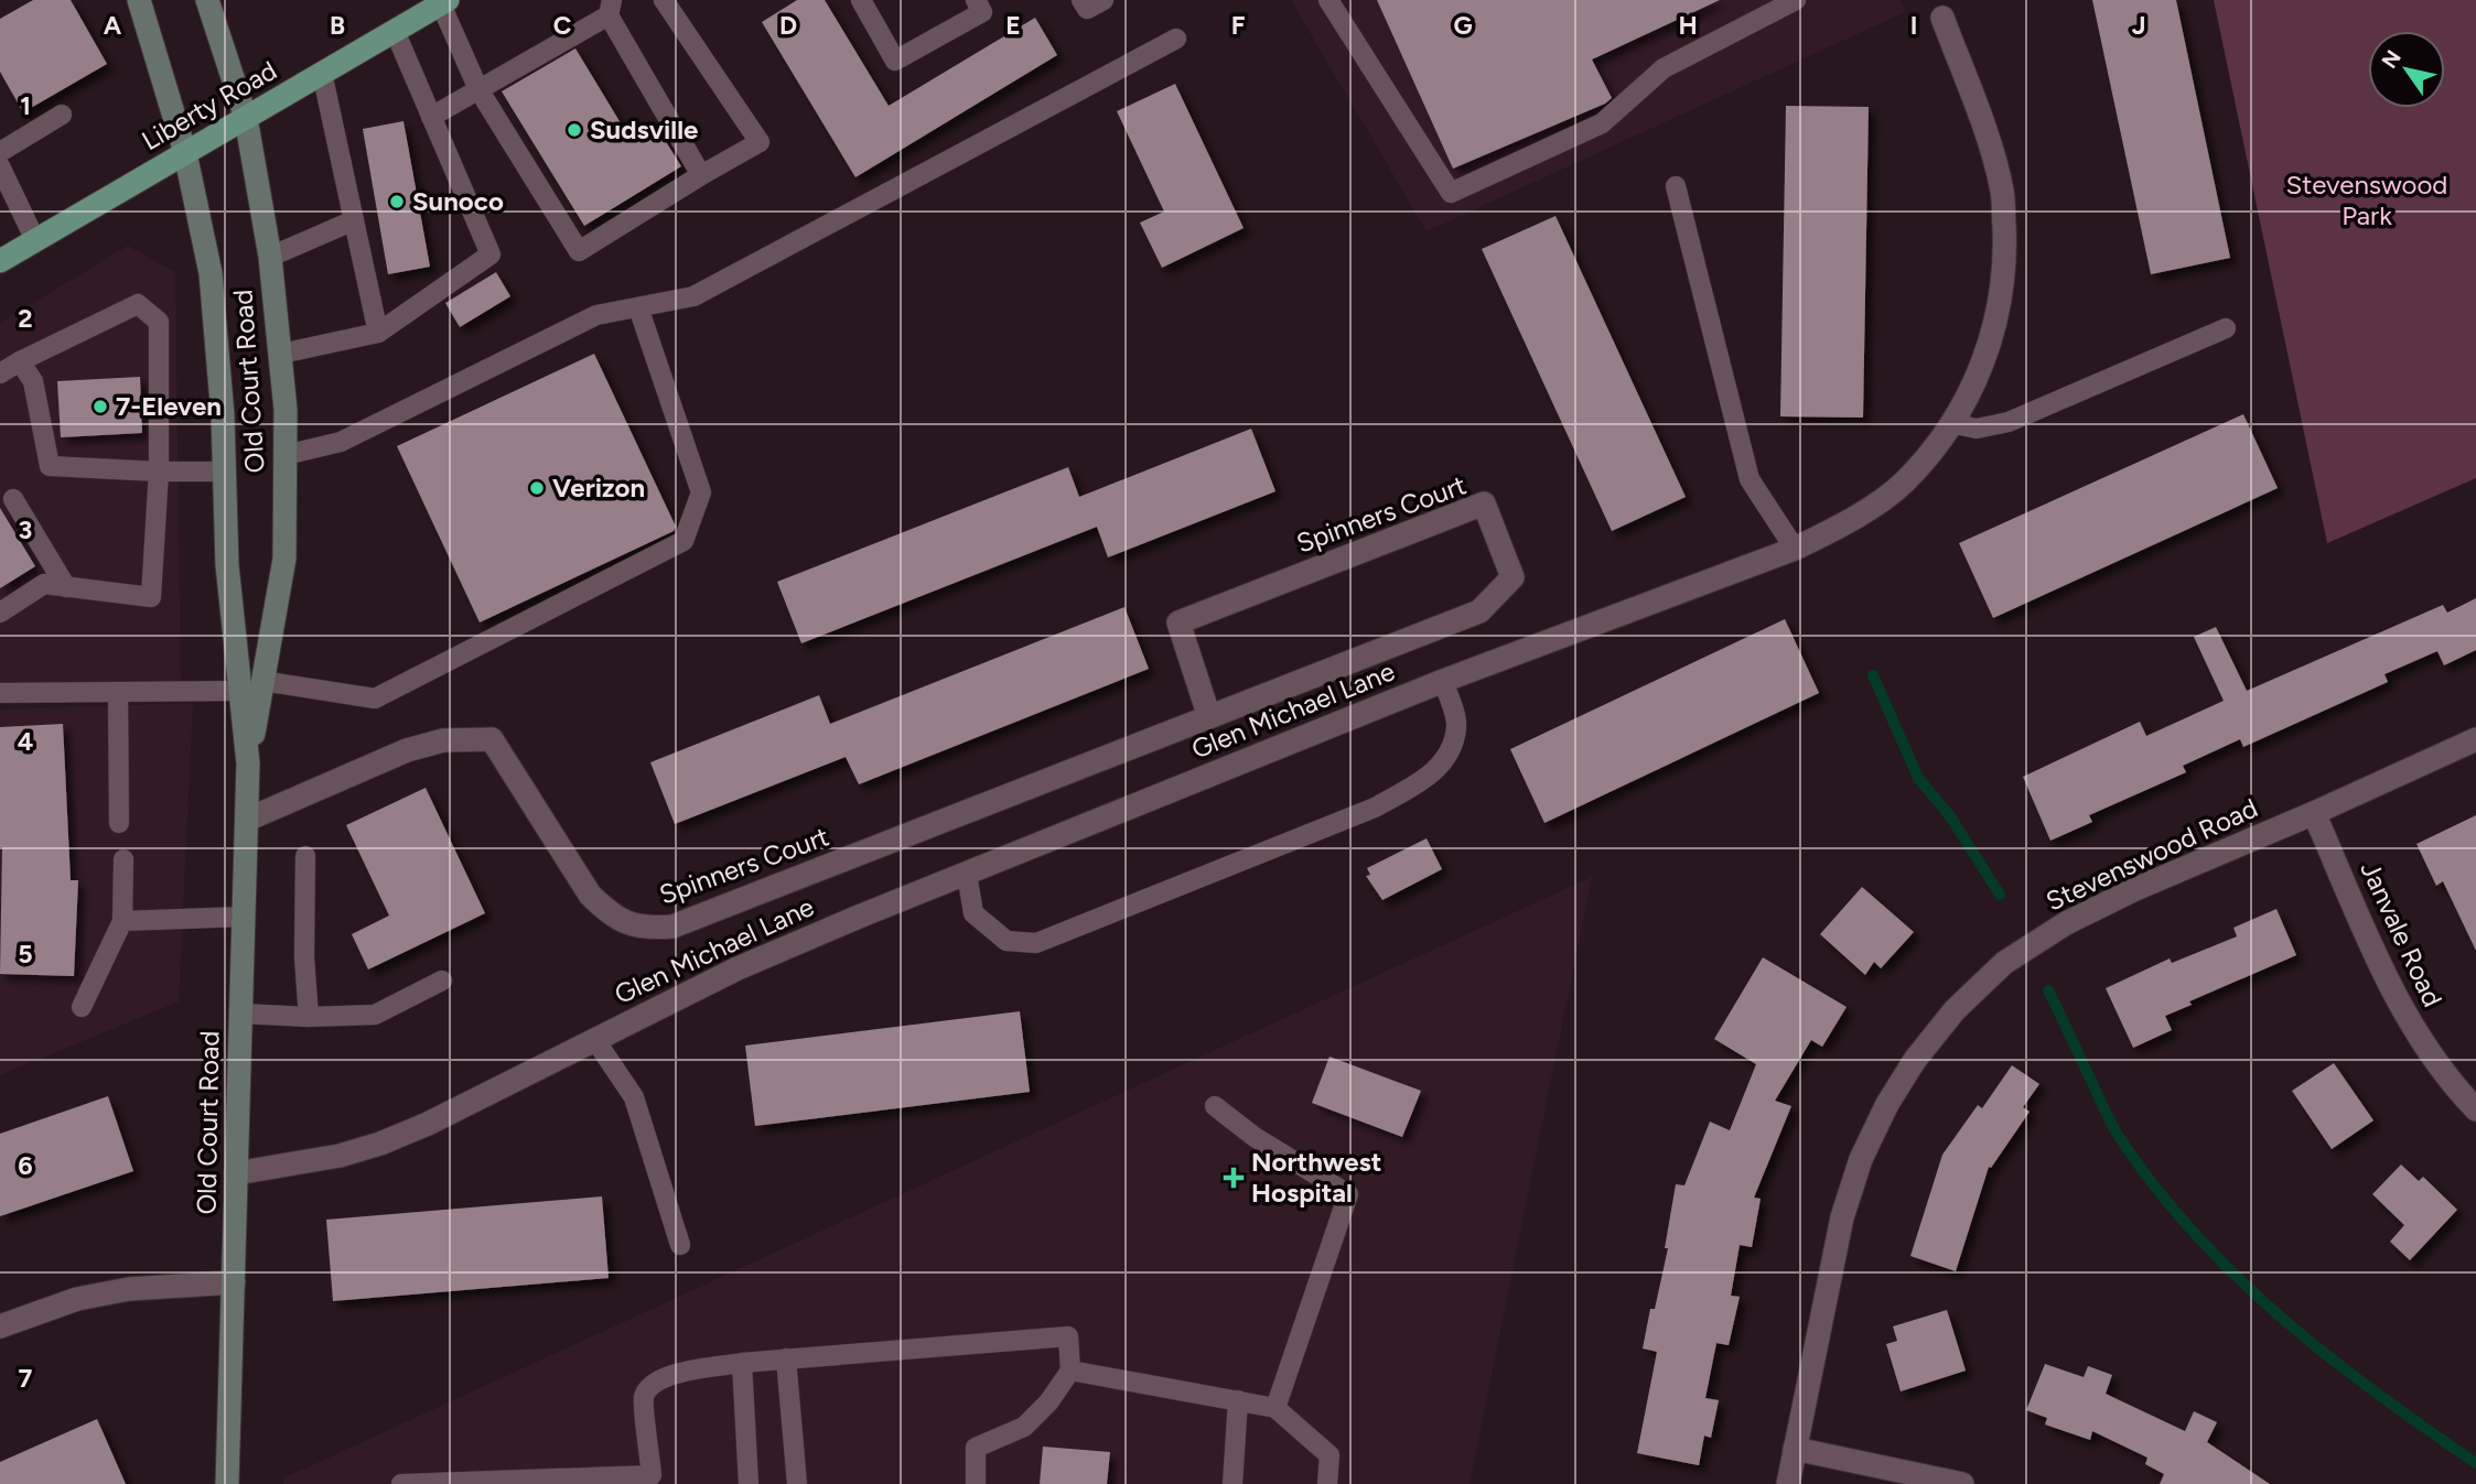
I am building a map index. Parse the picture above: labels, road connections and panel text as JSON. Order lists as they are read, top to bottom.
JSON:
{
  "streets": {
    "main road": ["Liberty Road", "Old Court Road"],
    "street": [
      "Spinners Court",
      "Glen Michael Lane",
      "Stevenswood Road",
      "Janvale Road"
    ]
  },
  "crossings": [
    ["Liberty Road", "Old Court Road"],
    ["Old Court Road", "Spinners Court"],
    ["Old Court Road", "Glen Michael Lane"],
    ["Stevenswood Road", "Janvale Road"]
  ],
  "parks": ["Stevenswood Park"],
  "places": {
    "other": [
      "Sudsville",
      "Sunoco",
      "7-Eleven",
      "Verizon"
    ],
    "health": ["Northwest Hospital"]
  },
  "north": "top left",
  "grid": {
    "columns": [
      "A",
      "B",
      "C",
      "D",
      "E",
      "F",
      "G",
      "H",
      "I",
      "J"
    ],
    "rows": [
      "1",
      "2",
      "3",
      "4",
      "5",
      "6",
      "7"
    ]
  }
}
